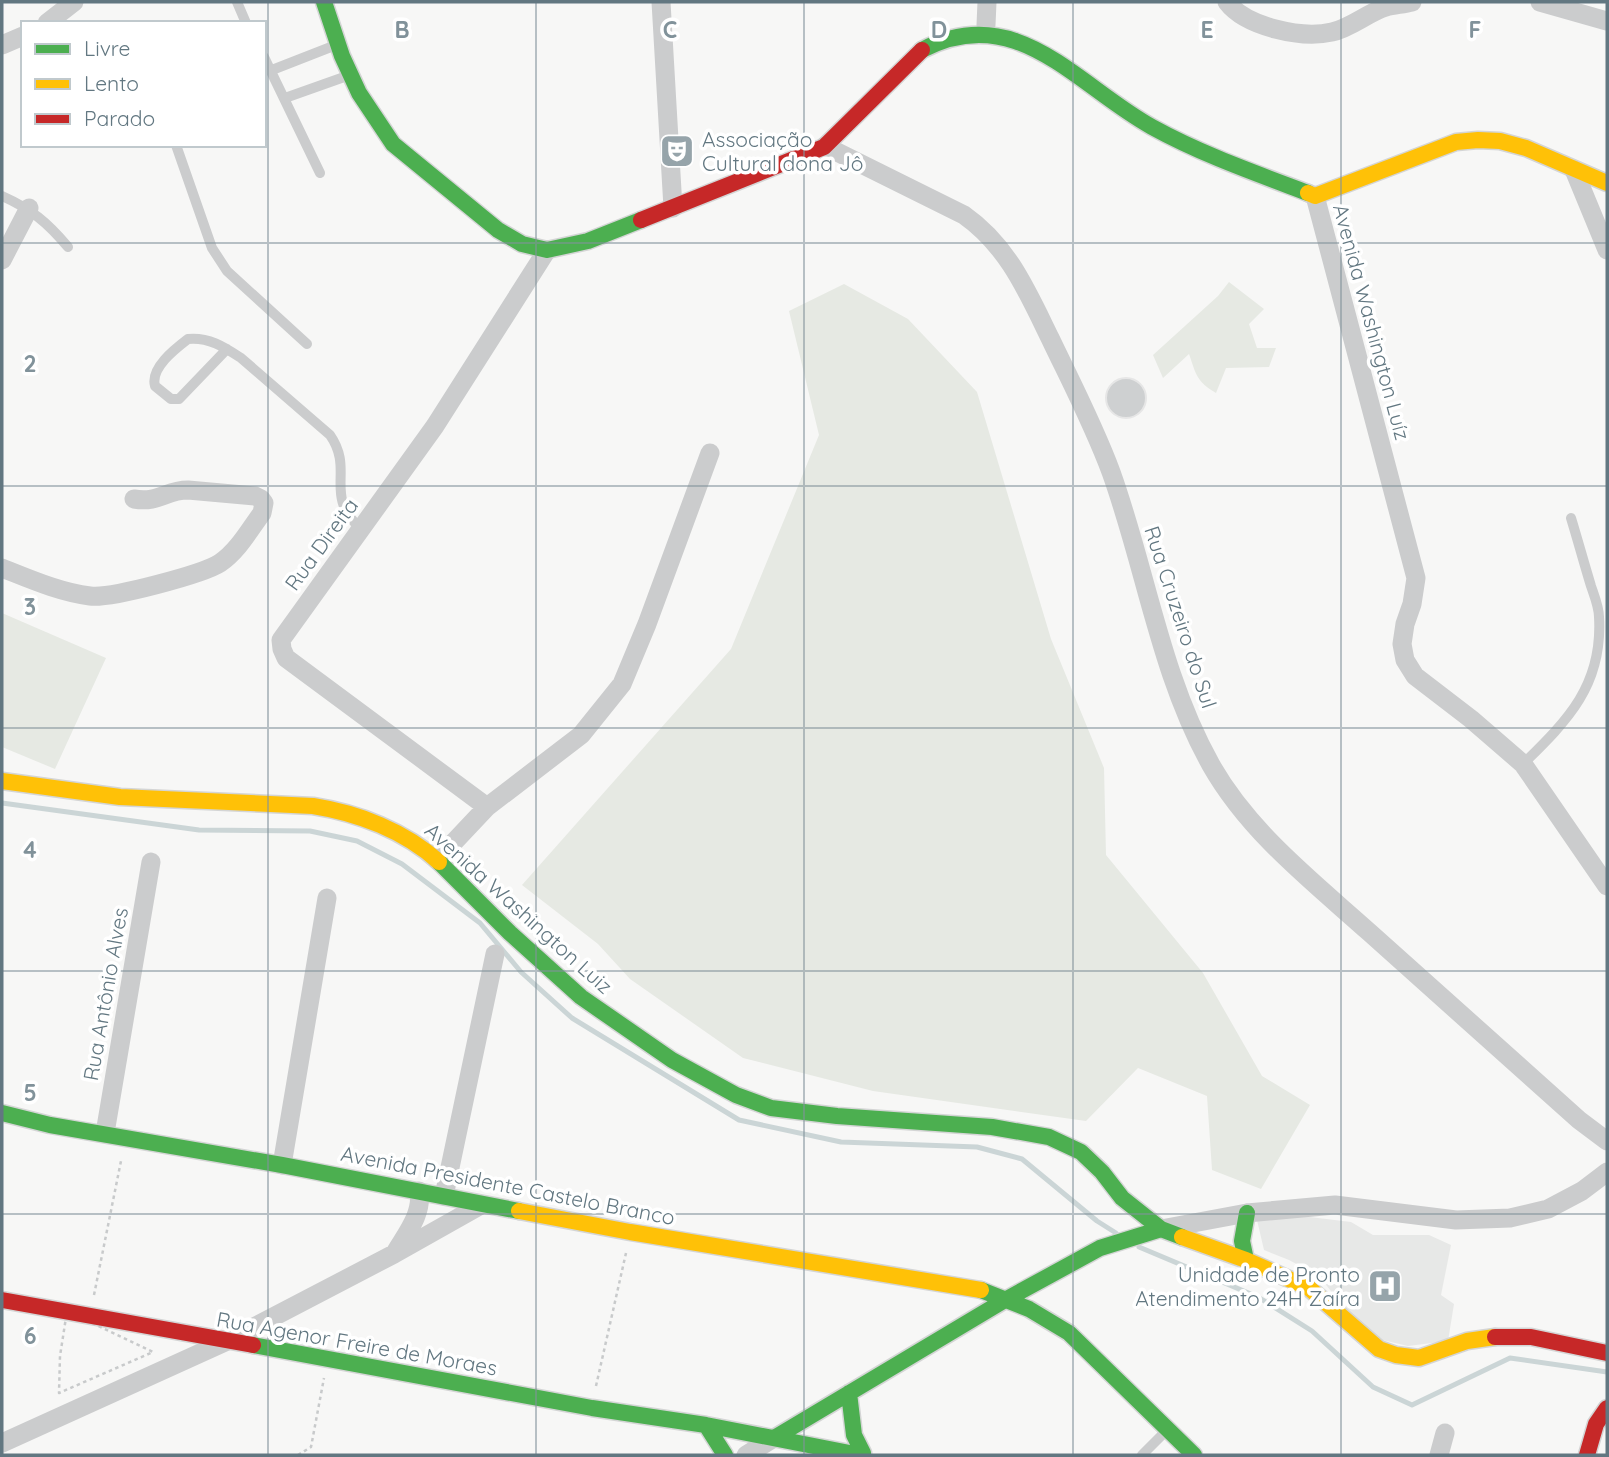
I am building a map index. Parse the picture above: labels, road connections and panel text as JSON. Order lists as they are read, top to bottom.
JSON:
{
  "streets": {
    "main road": [
      "Avenida Washington Luíz",
      "Avenida Washington Luiz",
      "Avenida Presidente Castelo Branco",
      "Rua Agenor Freire de Moraes"
    ],
    "street": ["Rua Direita", "Rua Cruzeiro do Sul", "Rua Antônio Alves"]
  },
  "crossings": [
    ["Avenida Washington Luíz", "Rua Direita"],
    ["Avenida Washington Luíz", "Rua Cruzeiro do Sul"],
    ["Rua Antônio Alves", "Avenida Presidente Castelo Branco"]
  ],
  "places": {
    "theatre": ["Associação Cultural dona Jô"],
    "hospital": ["Unidade de Pronto Atendimento 24H Zaíra"]
  },
  "legend": ["Livre", "Lento", "Parado"],
  "grid": {
    "columns": [
      "B",
      "C",
      "D",
      "E",
      "F"
    ],
    "rows": [
      "2",
      "3",
      "4",
      "5",
      "6"
    ]
  }
}
